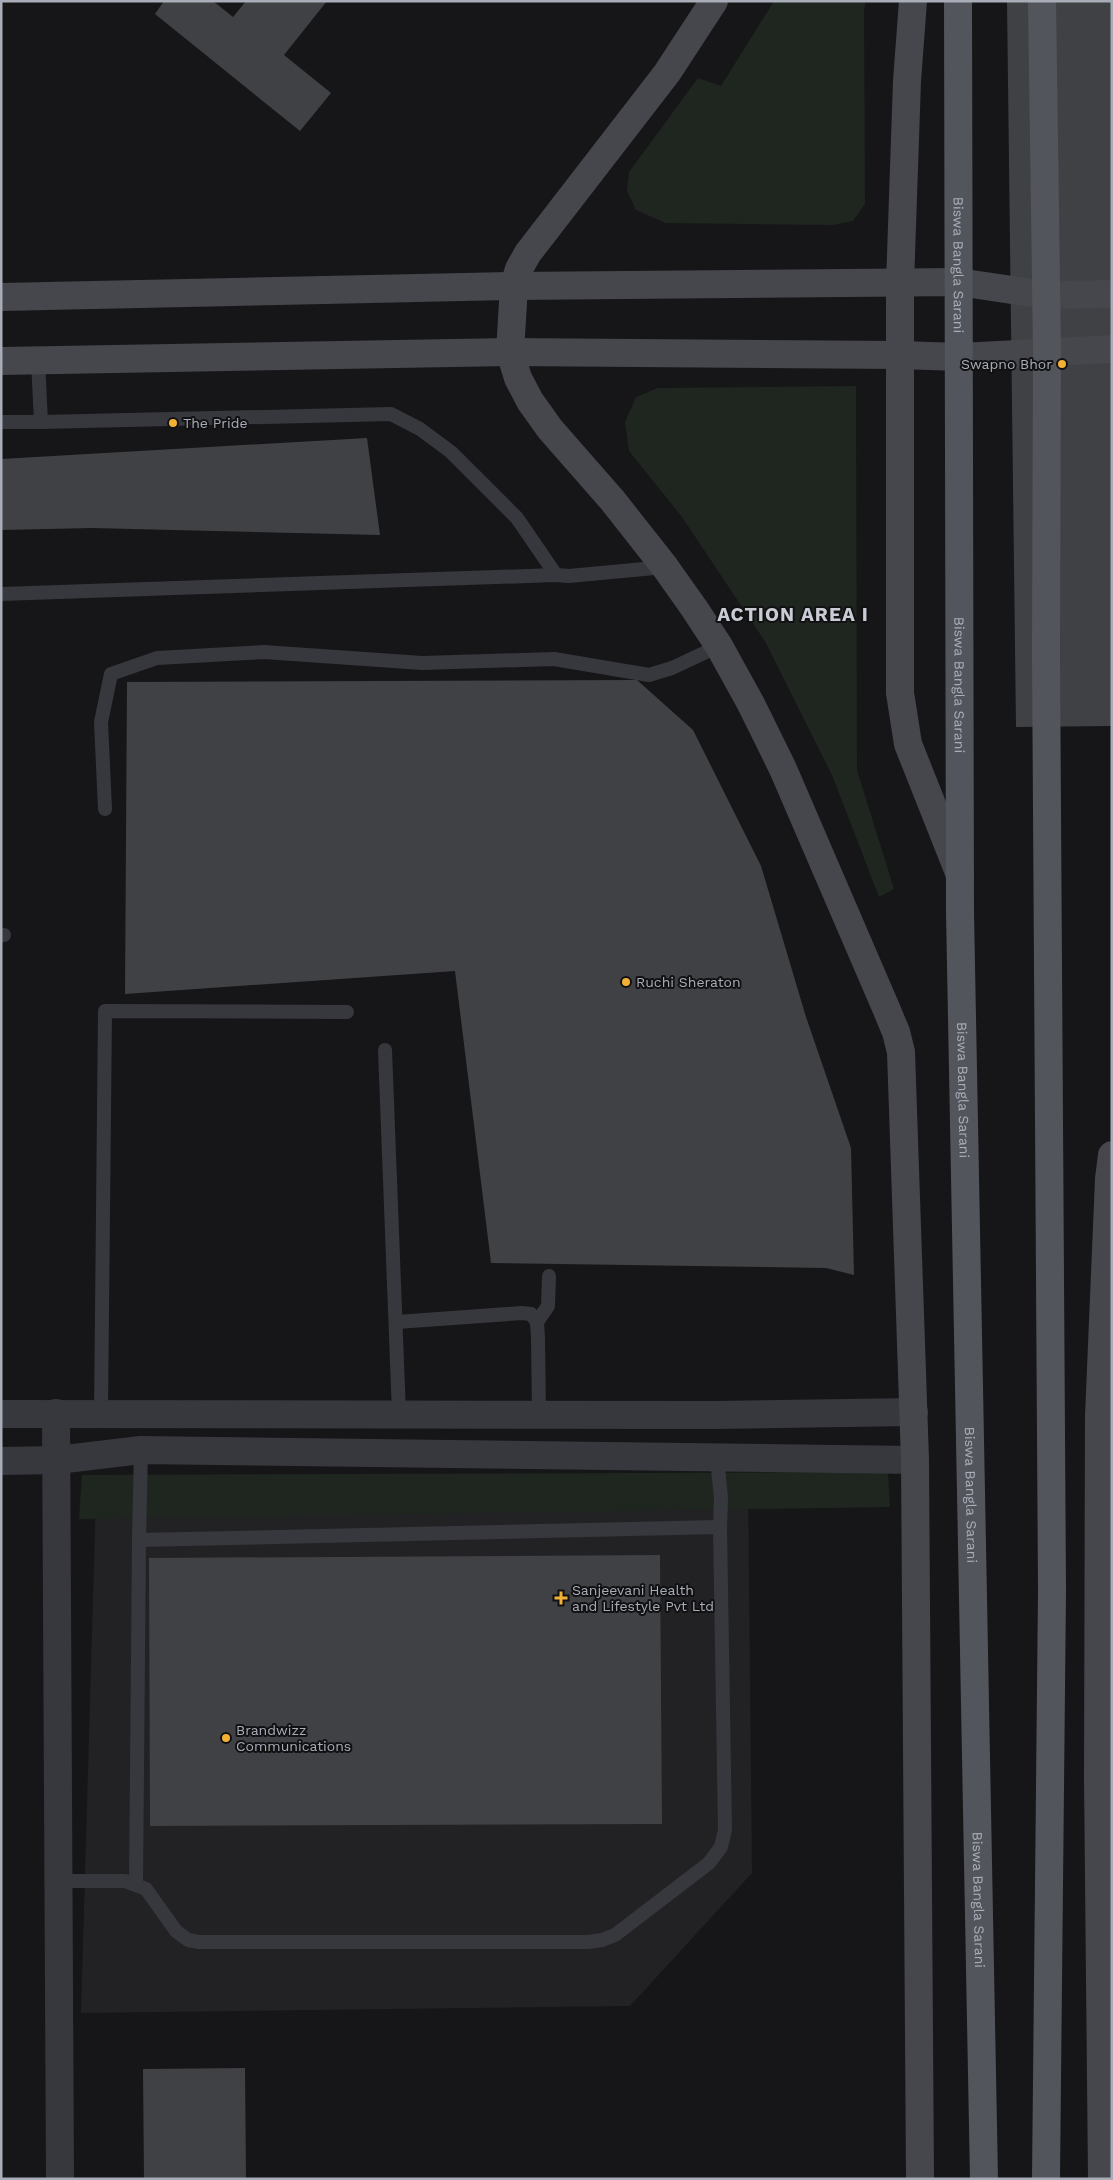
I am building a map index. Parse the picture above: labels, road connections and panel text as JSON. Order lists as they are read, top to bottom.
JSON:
{
  "streets": {
    "main road": ["Biswa Bangla Sarani"]
  },
  "districts": ["ACTION AREA I"],
  "places": {
    "other": [
      "Swapno Bhor",
      "The Pride",
      "Ruchi Sheraton",
      "Brandwizz Communications"
    ],
    "health": ["Sanjeevani Health and Lifestyle Pvt Ltd"]
  }
}
